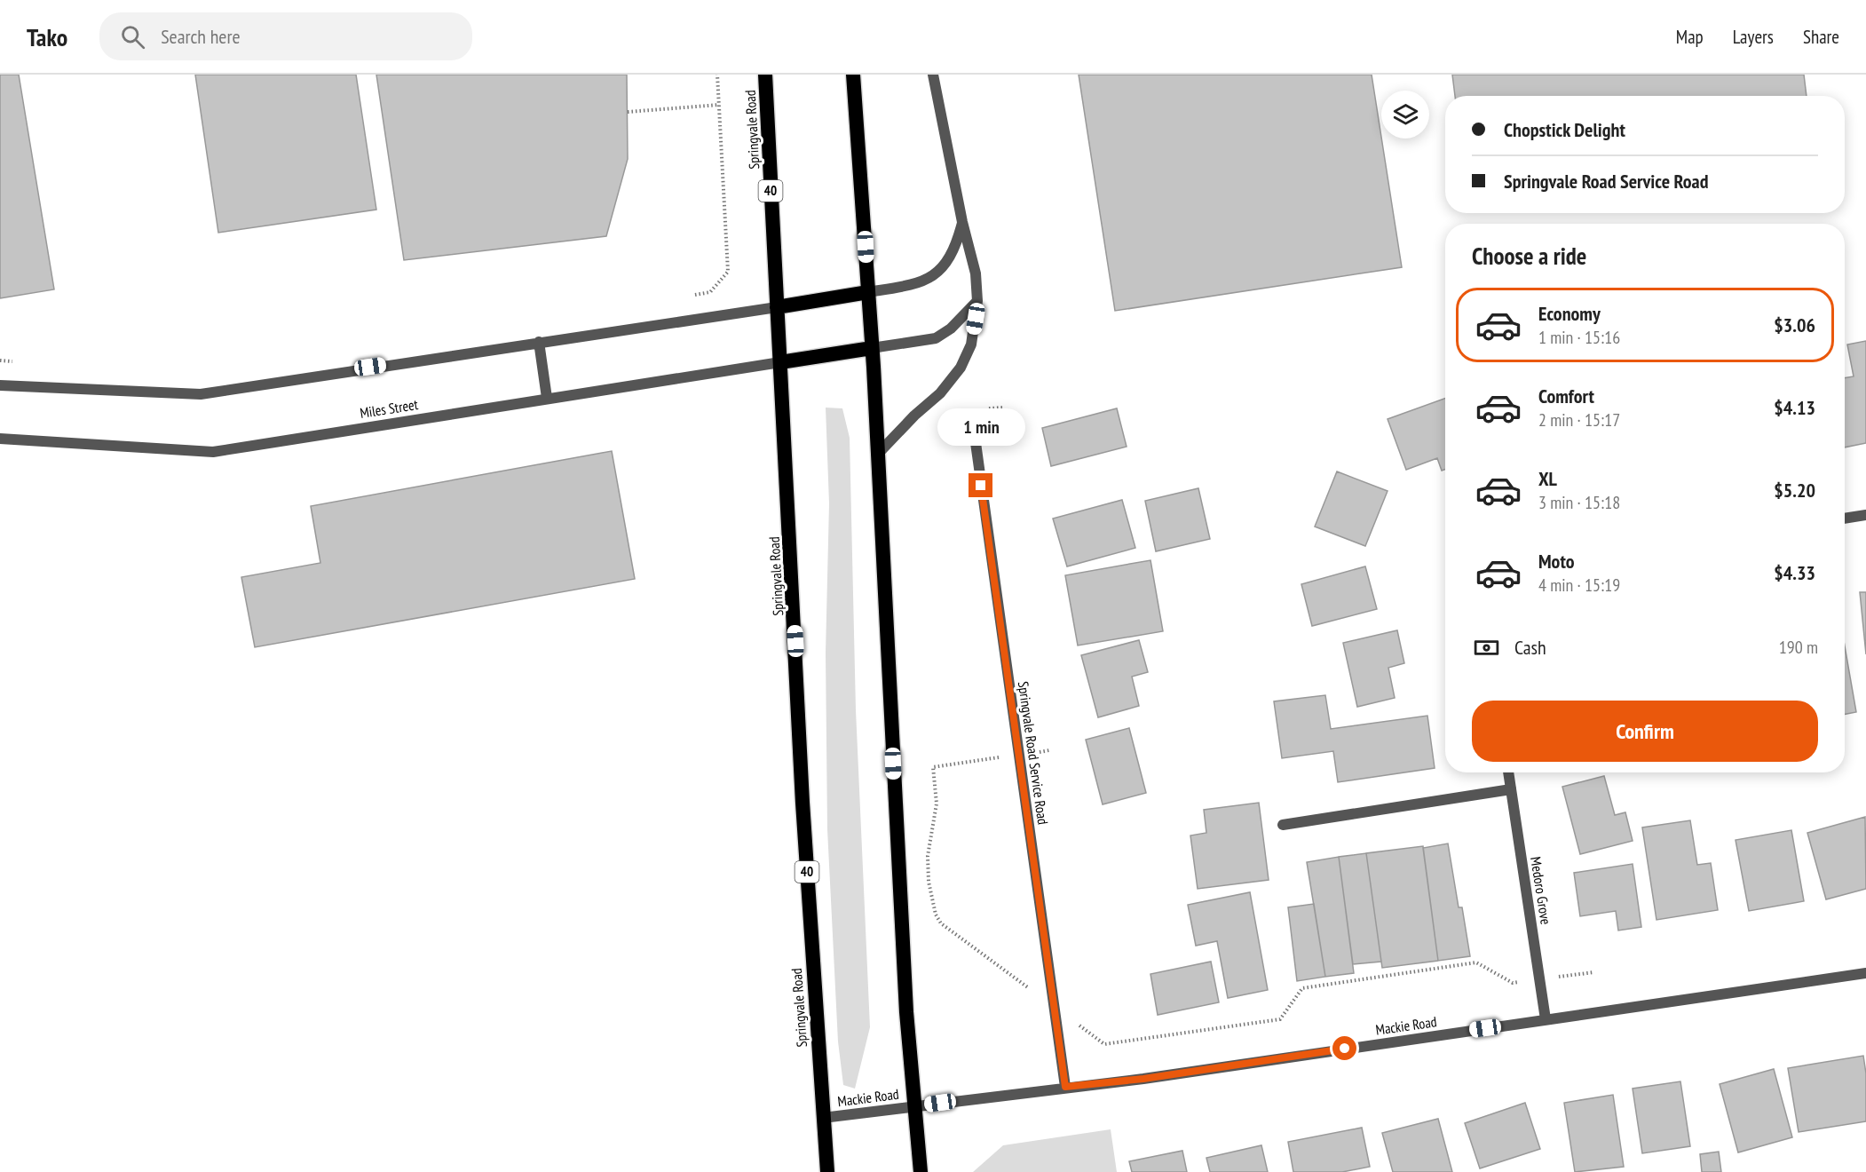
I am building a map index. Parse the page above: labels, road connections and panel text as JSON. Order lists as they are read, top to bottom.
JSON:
{
  "streets": {
    "highway": ["Springvale Road", "40"],
    "street": [
      "Miles Street",
      "Springvale Road Service Road",
      "Medoro Grove",
      "Mackie Road"
    ]
  },
  "crossings": [
    ["Springvale Road", "Miles Street"],
    ["Springvale Road", "Mackie Road"],
    ["Springvale Road Service Road", "Mackie Road"],
    ["Medoro Grove", "Mackie Road"]
  ],
  "page": {
    "header": "Tako",
    "search": "Search here",
    "nav": ["Map", "Layers", "Share"],
    "banner": ["Chopstick Delight", "Springvale Road Service Road"],
    "heading": "Choose a ride",
    "list": [
      {
        "name": "Economy",
        "note": "1 min · 15:16",
        "value": "$3.06"
      },
      {
        "name": "Comfort",
        "note": "2 min · 15:17",
        "value": "$4.13"
      },
      {
        "name": "XL",
        "note": "3 min · 15:18",
        "value": "$5.20"
      },
      {
        "name": "Moto",
        "note": "4 min · 15:19",
        "value": "$4.33"
      }
    ],
    "bubble": "1 min",
    "pay": ["Cash", "190 m"],
    "buttons": "Confirm"
  }
}
